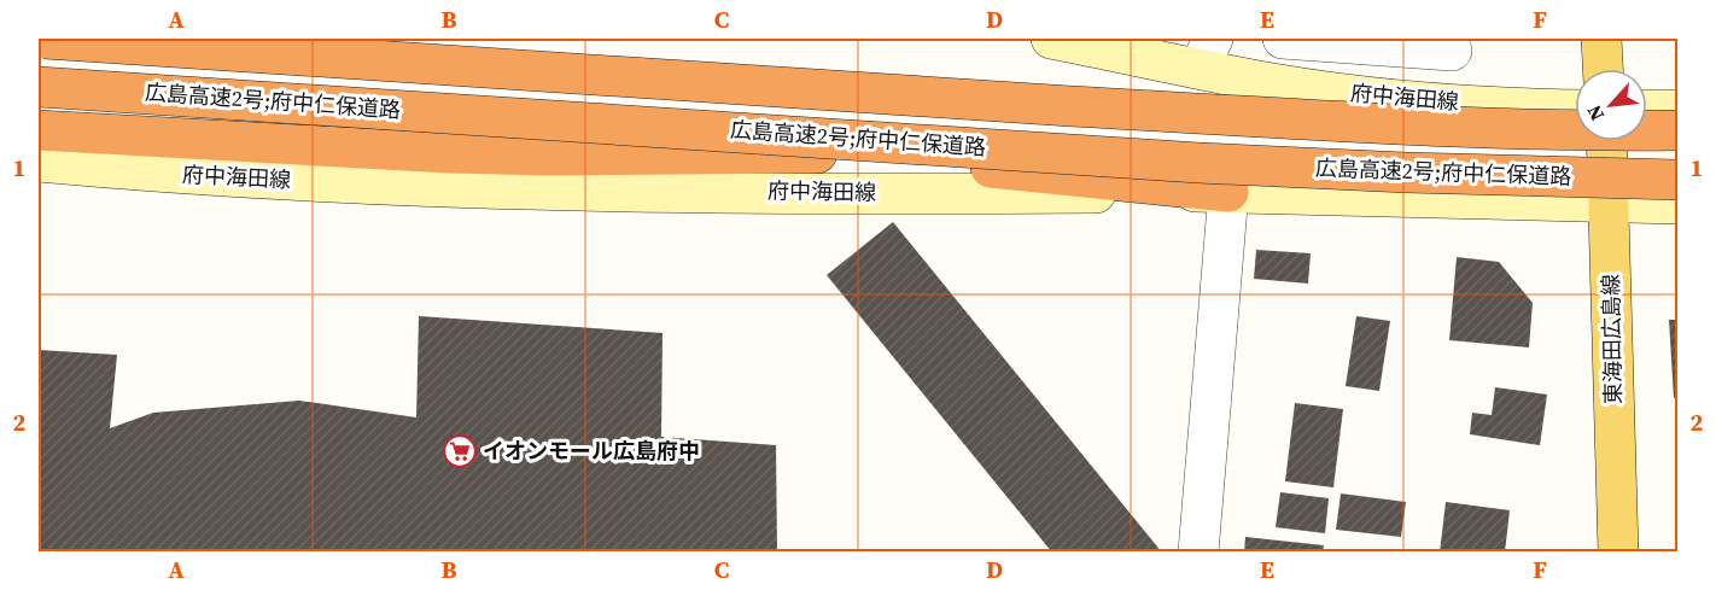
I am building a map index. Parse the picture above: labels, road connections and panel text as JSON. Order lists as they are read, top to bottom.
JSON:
{
  "streets": {
    "highway": ["広島高速2号;府中仁保道路"],
    "main road": ["府中海田線", "東海田広島線"]
  },
  "crossings": [
    ["府中海田線", "東海田広島線"]
  ],
  "places": {
    "supermarket": ["イオンモール広島府中"]
  },
  "north": "bottom left",
  "grid": {
    "columns": [
      "A",
      "B",
      "C",
      "D",
      "E",
      "F"
    ],
    "rows": ["1", "2"]
  }
}
